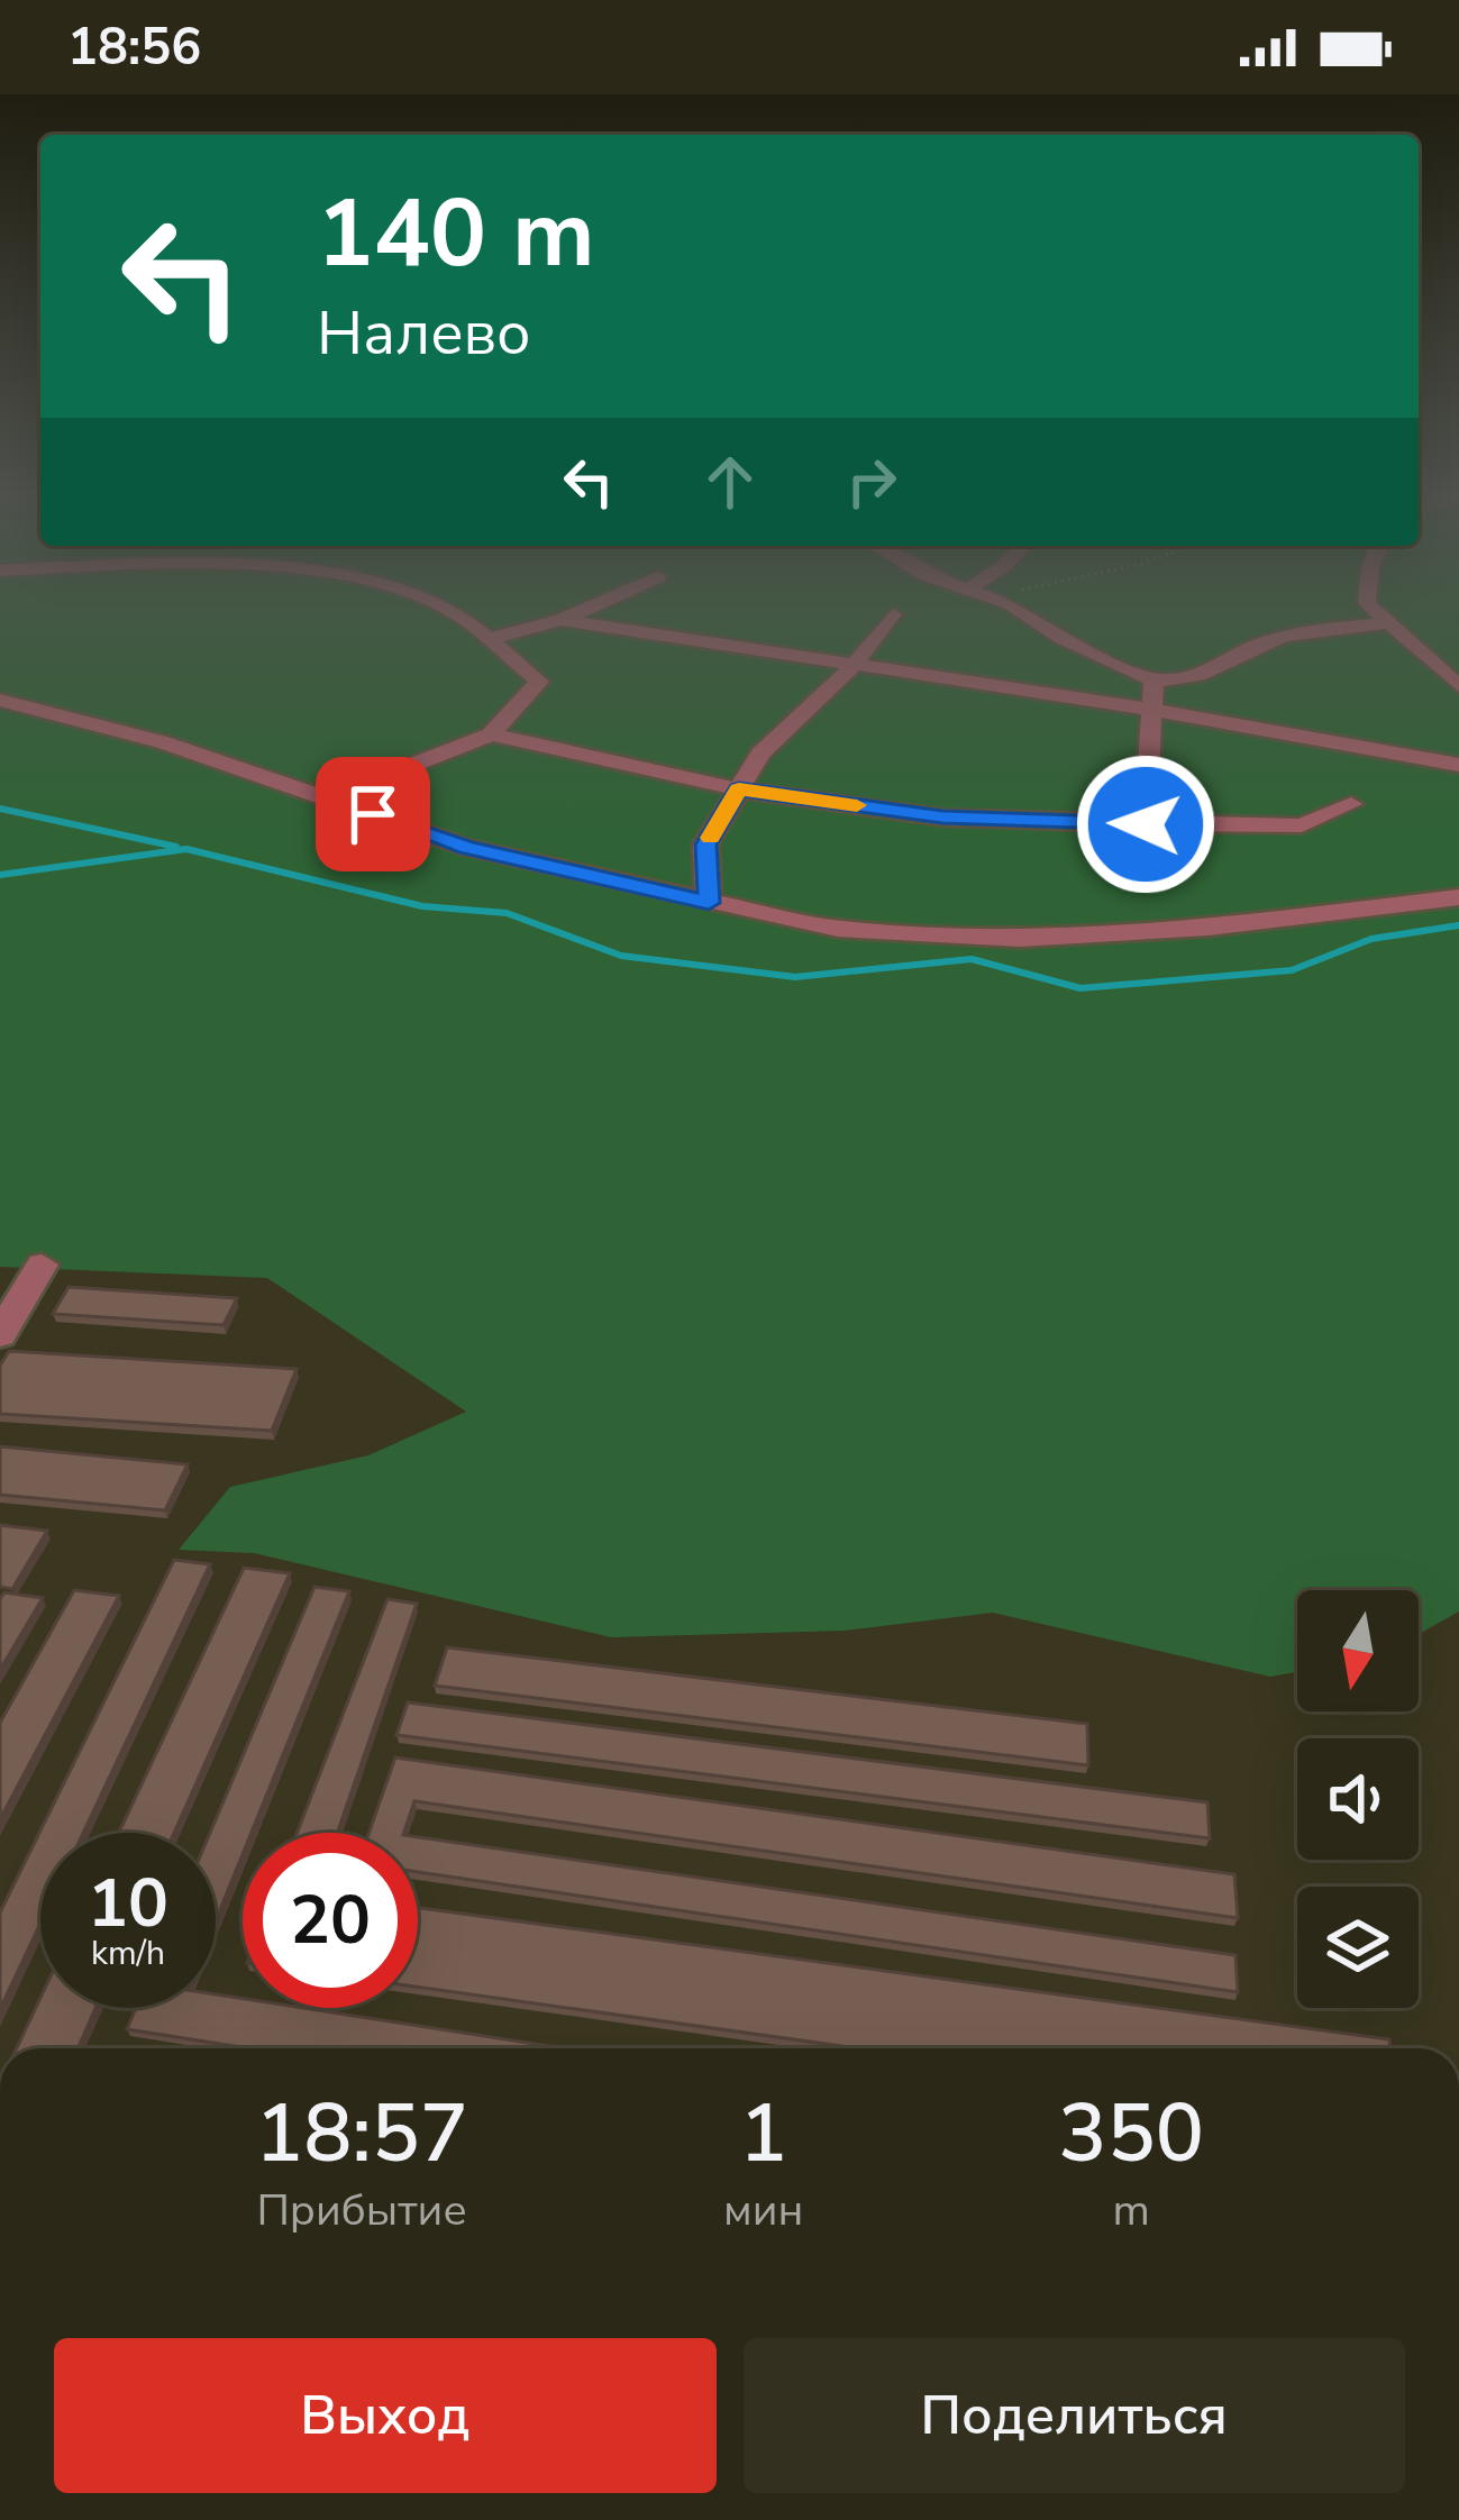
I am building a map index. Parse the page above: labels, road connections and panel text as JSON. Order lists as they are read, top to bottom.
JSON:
{
  "north": "bottom",
  "page": {
    "status": "18:56",
    "turn": ["140 m", "Налево"],
    "speed": "10 km/h",
    "limit": "20",
    "eta": [
      "18:57",
      "Прибытие",
      "1",
      "мин",
      "350",
      "m"
    ],
    "buttons": ["Выход", "Поделиться"]
  }
}
